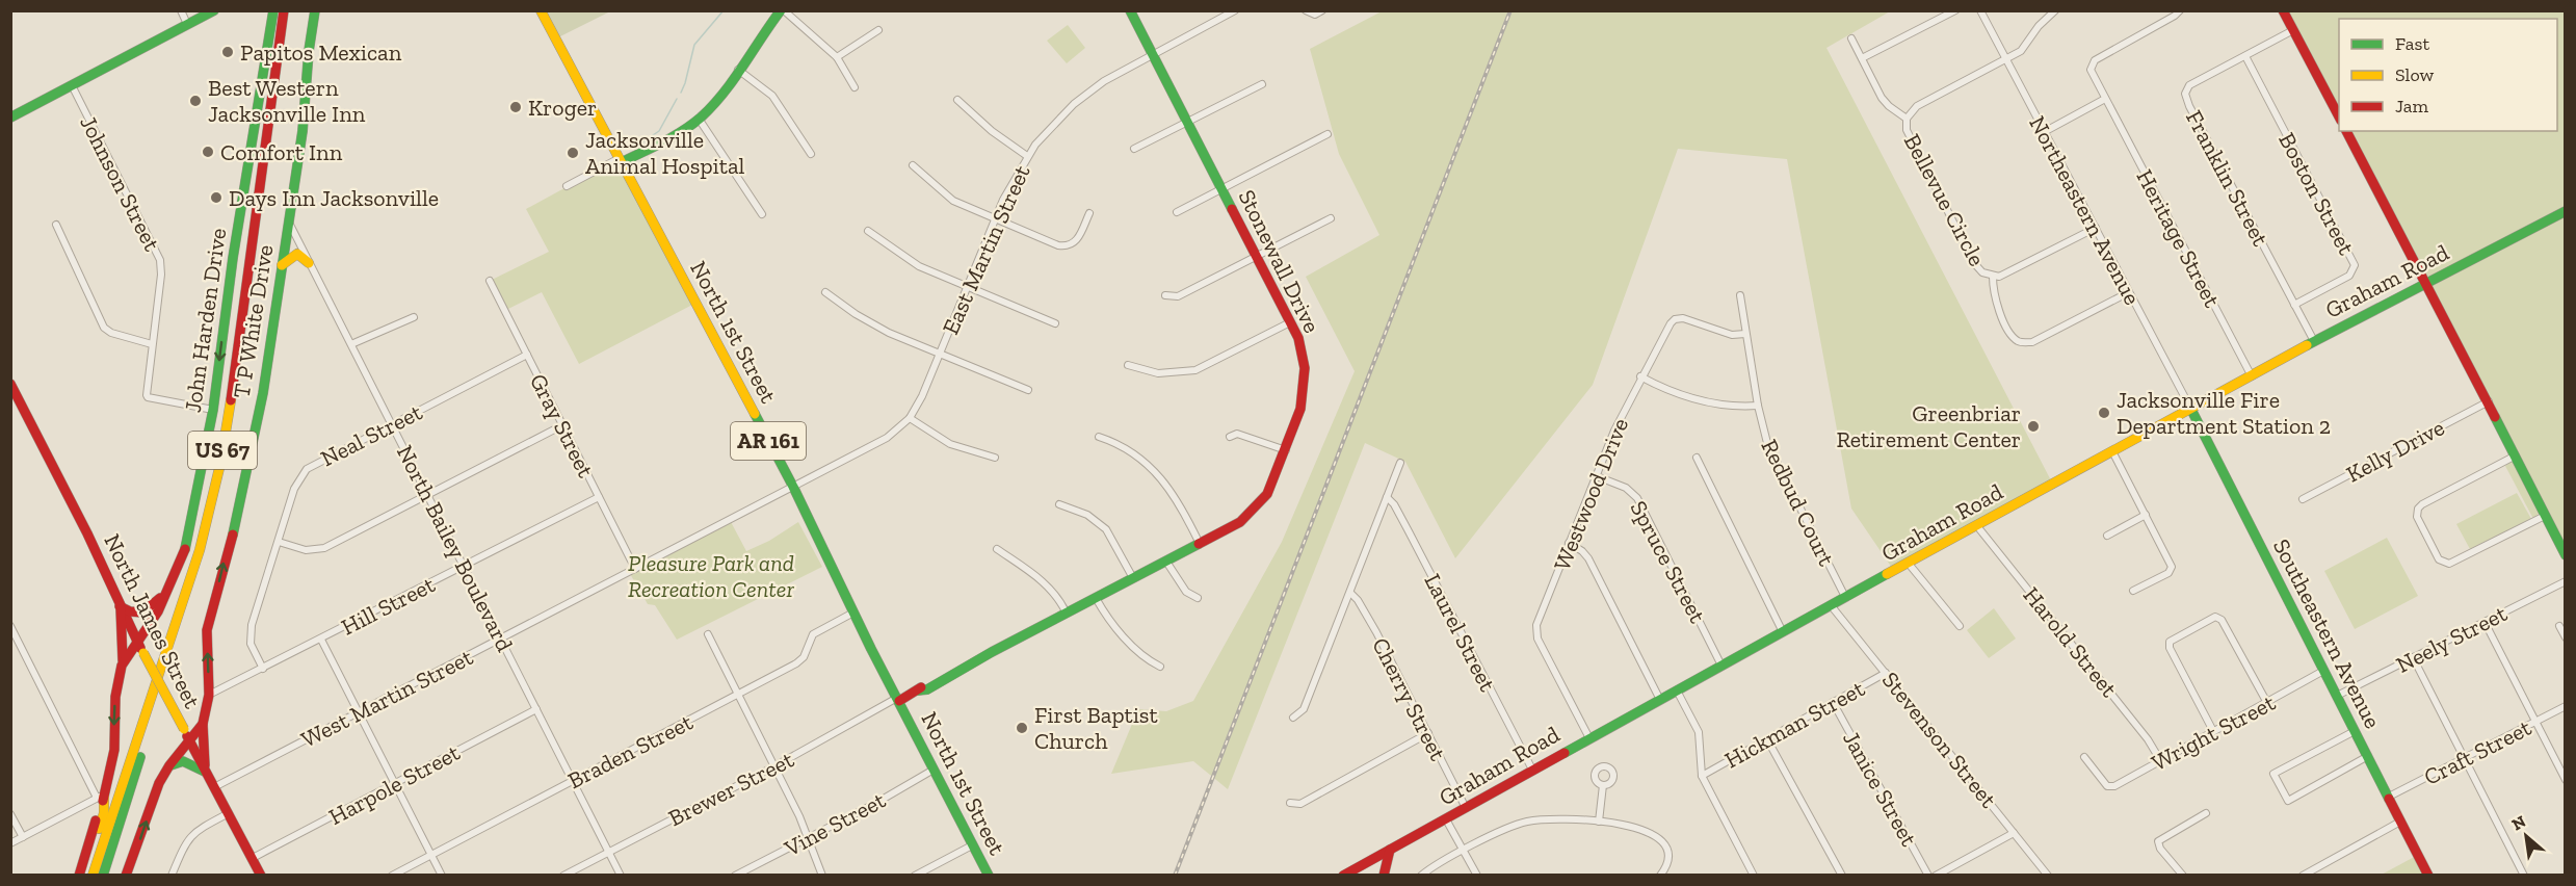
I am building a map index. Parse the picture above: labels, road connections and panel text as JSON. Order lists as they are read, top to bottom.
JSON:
{
  "streets": {
    "main road": [
      "Stonewall Drive",
      "Graham Road",
      "John Harden Drive",
      "T P White Drive",
      "North 1st Street",
      "AR 161",
      "US 67",
      "North James Street",
      "Southeastern Avenue"
    ],
    "street": [
      "Franklin Street",
      "Johnson Street",
      "Boston Street",
      "Bellevue Circle",
      "Northeastern Avenue",
      "Heritage Street",
      "East Martin Street",
      "Gray Street",
      "Neal Street",
      "Kelly Drive",
      "Westwood Drive",
      "Redbud Court",
      "North Bailey Boulevard",
      "Spruce Street",
      "Hill Street",
      "Laurel Street",
      "Neely Street",
      "Harold Street",
      "West Martin Street",
      "Cherry Street",
      "Hickman Street",
      "Wright Street",
      "Stevenson Street",
      "Braden Street",
      "Craft Street",
      "Harpole Street",
      "Brewer Street",
      "Janice Street",
      "Vine Street"
    ]
  },
  "crossings": [
    ["Franklin Street", "Boston Street"],
    ["Franklin Street", "Graham Road"],
    ["Johnson Street", "John Harden Drive"],
    ["Bellevue Circle", "Northeastern Avenue"],
    ["Northeastern Avenue", "Graham Road"],
    ["Northeastern Avenue", "Southeastern Avenue"],
    ["Heritage Street", "Graham Road"],
    ["East Martin Street", "Stonewall Drive"],
    ["East Martin Street", "North 1st Street"],
    ["East Martin Street", "West Martin Street"],
    ["Stonewall Drive", "North 1st Street"],
    ["Stonewall Drive", "Brewer Street"],
    ["Graham Road", "Westwood Drive"],
    ["Graham Road", "Redbud Court"],
    ["Graham Road", "Spruce Street"],
    ["Graham Road", "Laurel Street"],
    ["Graham Road", "Southeastern Avenue"],
    ["Graham Road", "Harold Street"],
    ["Graham Road", "Cherry Street"],
    ["Graham Road", "Stevenson Street"],
    ["John Harden Drive", "North James Street"],
    ["T P White Drive", "North Bailey Boulevard"],
    ["T P White Drive", "Hill Street"],
    ["T P White Drive", "North James Street"],
    ["North 1st Street", "West Martin Street"],
    ["North 1st Street", "Braden Street"],
    ["North 1st Street", "Brewer Street"],
    ["North 1st Street", "Vine Street"],
    ["Gray Street", "Neal Street"],
    ["Gray Street", "Hill Street"],
    ["Gray Street", "West Martin Street"],
    ["Neal Street", "North Bailey Boulevard"],
    ["Neal Street", "Hill Street"],
    ["Westwood Drive", "Redbud Court"],
    ["Westwood Drive", "Spruce Street"],
    ["North Bailey Boulevard", "Hill Street"],
    ["North Bailey Boulevard", "West Martin Street"],
    ["North Bailey Boulevard", "Braden Street"],
    ["North Bailey Boulevard", "Harpole Street"],
    ["North Bailey Boulevard", "Brewer Street"],
    ["North James Street", "West Martin Street"],
    ["North James Street", "Harpole Street"],
    ["Southeastern Avenue", "Neely Street"],
    ["Southeastern Avenue", "Wright Street"],
    ["Southeastern Avenue", "Craft Street"],
    ["Harold Street", "Wright Street"],
    ["Hickman Street", "Stevenson Street"],
    ["Hickman Street", "Janice Street"]
  ],
  "parks": ["Pleasure Park and Recreation Center"],
  "places": [
    "Papitos Mexican",
    "Best Western Jacksonville Inn",
    "Kroger",
    "Comfort Inn",
    "Jacksonville Animal Hospital",
    "Days Inn Jacksonville",
    "Jacksonville Fire Department Station 2",
    "Greenbriar Retirement Center",
    "First Baptist Church"
  ],
  "legend": ["Fast", "Slow", "Jam"],
  "north": "top left"
}
